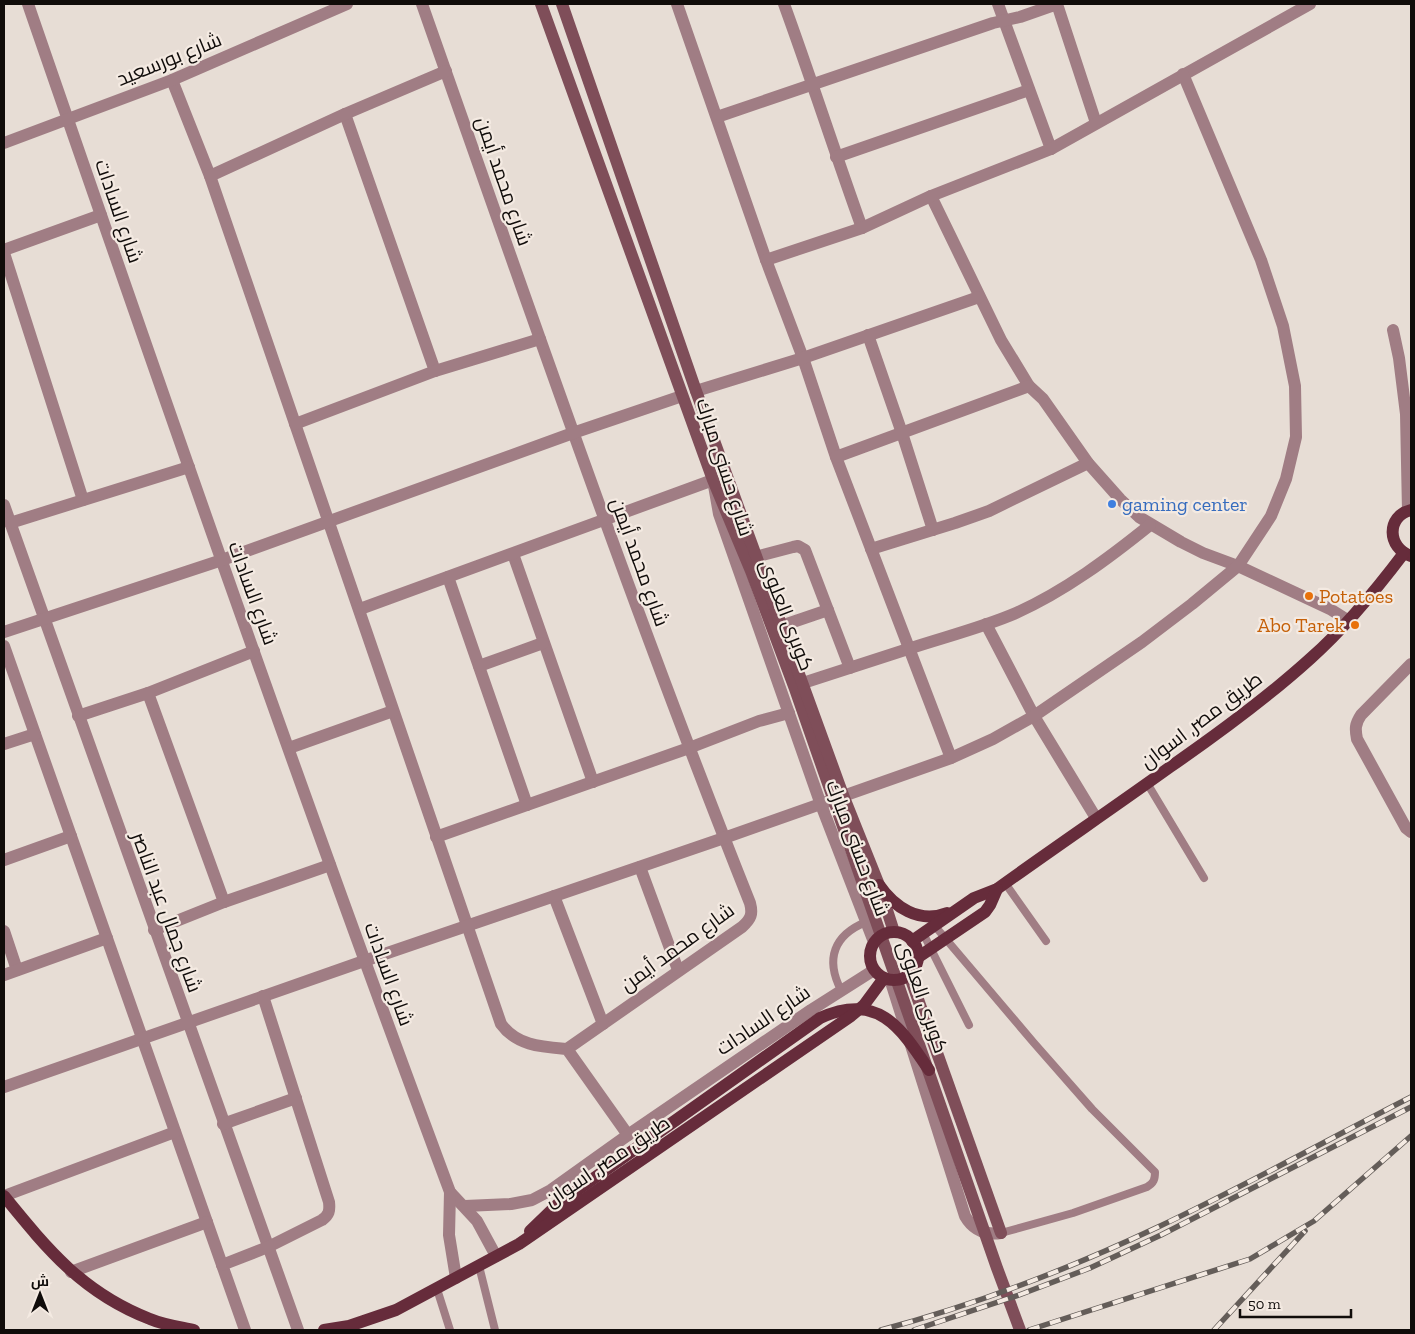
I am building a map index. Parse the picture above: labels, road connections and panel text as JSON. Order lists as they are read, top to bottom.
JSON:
{
  "streets": {
    "main road": ["شارع حسنى مبارك", "كوبرى العلوى", "طريق مصر, اسوان"],
    "street": [
      "شارع بورسعيد",
      "شارع محمد أيمن",
      "شارع السادات",
      "شارع جمال عبد الناصر"
    ]
  },
  "crossings": [
    ["شارع بورسعيد", "شارع السادات"],
    ["شارع السادات", "شارع حسنى مبارك"],
    ["شارع السادات", "طريق مصر, اسوان"],
    ["شارع حسنى مبارك", "كوبرى العلوى"],
    ["شارع حسنى مبارك", "طريق مصر, اسوان"]
  ],
  "places": ["gaming center", "Potatoes", "Abo Tarek"],
  "scale_bar": "50 m",
  "north": "top"
}
